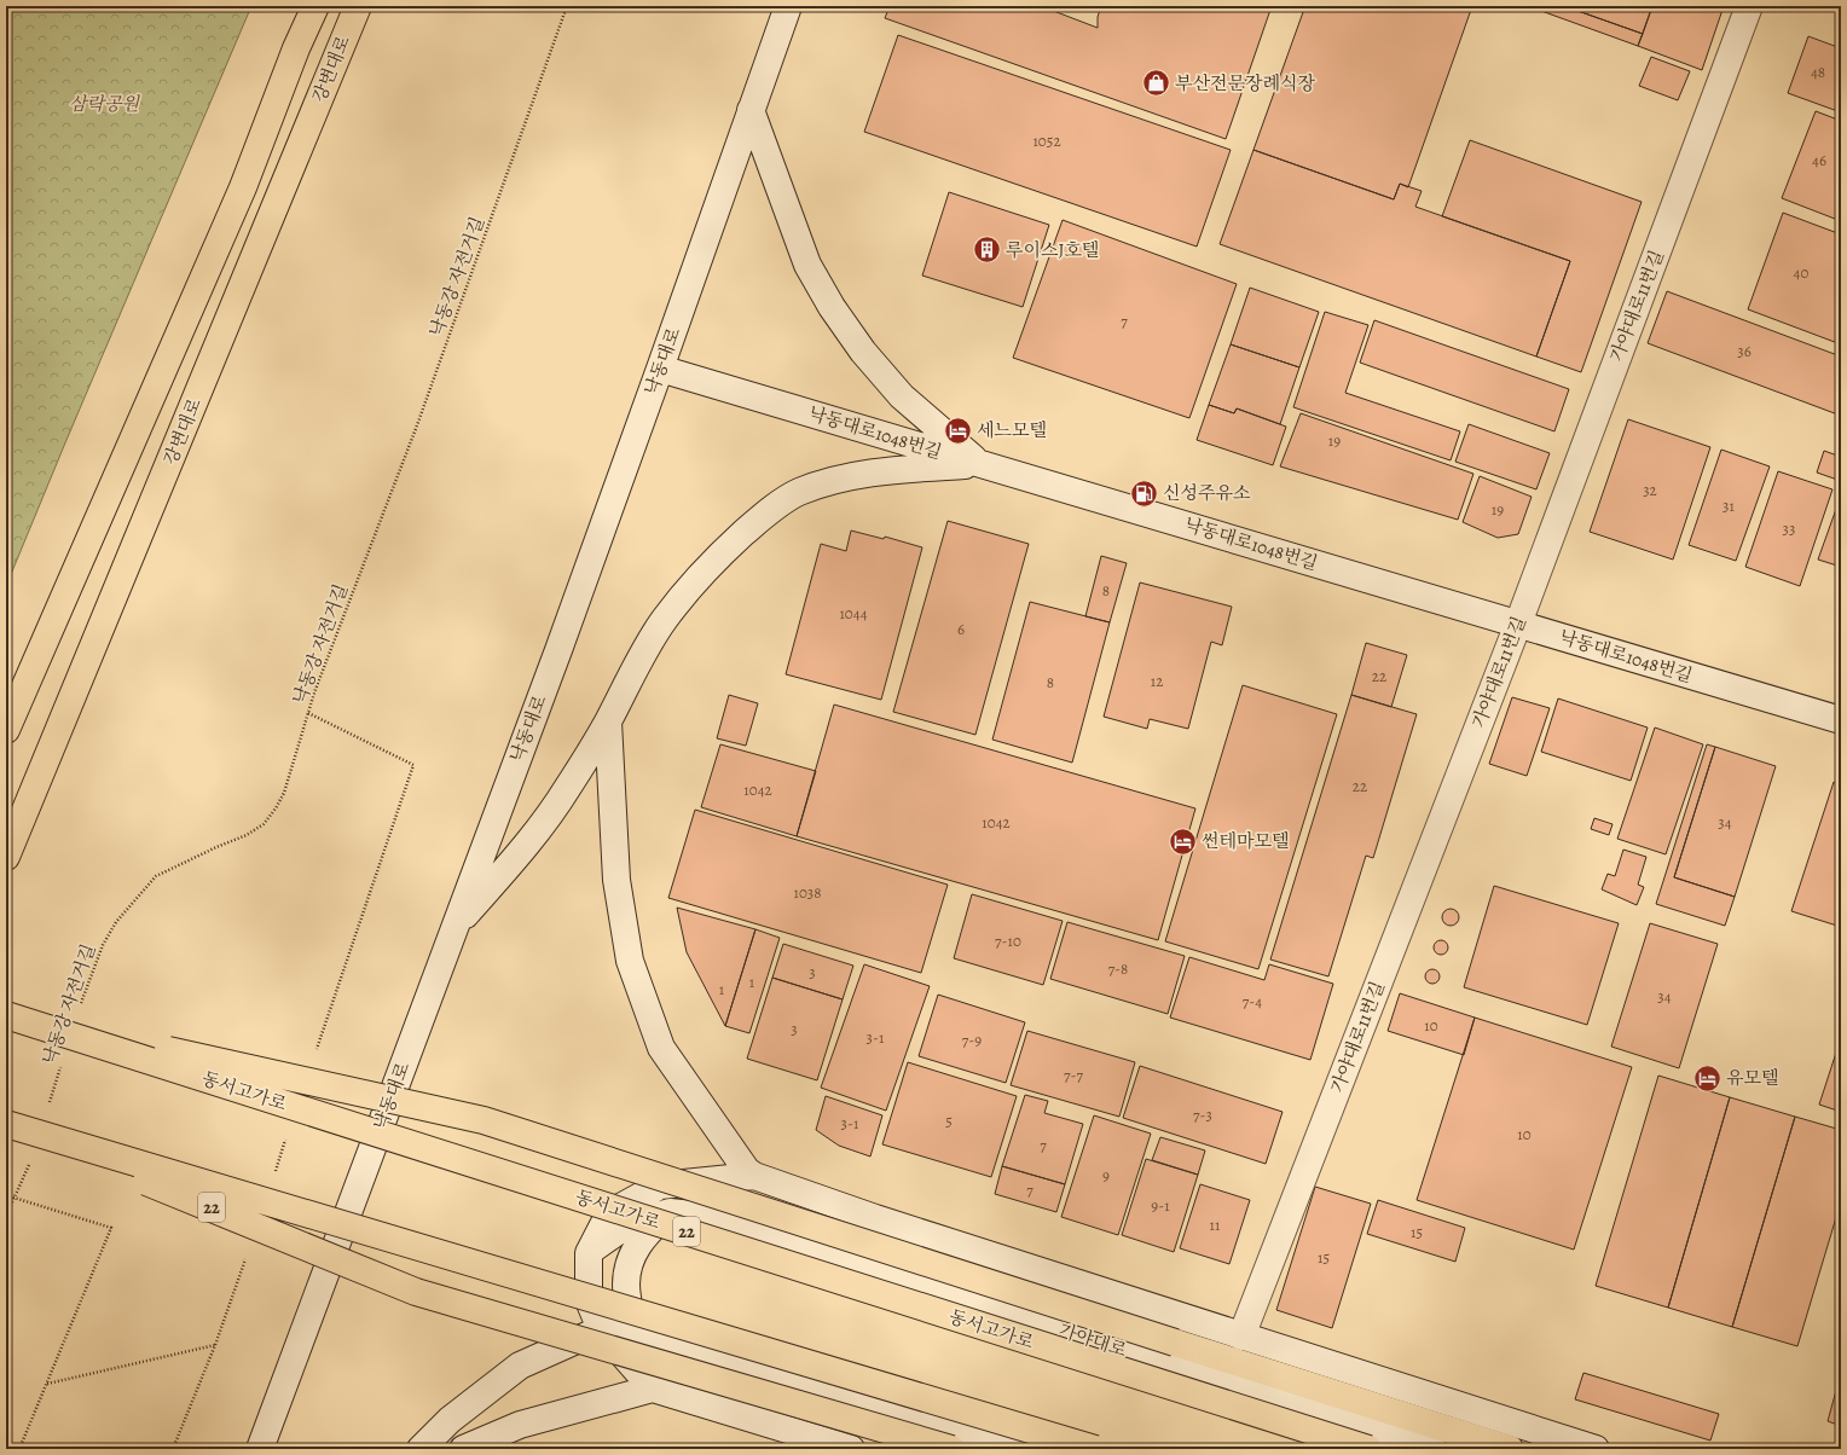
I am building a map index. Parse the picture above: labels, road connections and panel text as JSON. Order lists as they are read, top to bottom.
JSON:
{
  "streets": {
    "highway": ["강변대로", "동서고가로", "22"],
    "main road": [
      "가야대로11번길",
      "낙동대로",
      "낙동대로1048번길",
      "가야대로"
    ],
    "path": ["낙동강 자전거길"]
  },
  "crossings": [
    ["가야대로11번길", "낙동대로1048번길"],
    ["낙동대로", "낙동대로1048번길"]
  ],
  "parks": ["삼락공원"],
  "places": {
    "shop": ["부산전문장례식장"],
    "building": ["루이스J호텔"],
    "hotel": ["세느모텔", "썬테마모텔", "유모텔"],
    "fuel station": ["신성주유소"]
  },
  "house_numbers": [
    "48",
    "1052",
    "46",
    "40",
    "7",
    "36",
    "19",
    "32",
    "31",
    "19",
    "33",
    "8",
    "1044",
    "6",
    "22",
    "12",
    "8",
    "22",
    "1042",
    "1042",
    "34",
    "1038",
    "7-10",
    "7-8",
    "3",
    "1",
    "1",
    "34",
    "7-4",
    "10",
    "3",
    "3-1",
    "7-9",
    "7-7",
    "7-3",
    "5",
    "3-1",
    "10",
    "7",
    "9",
    "7",
    "9-1",
    "11",
    "15",
    "15"
  ]
}
